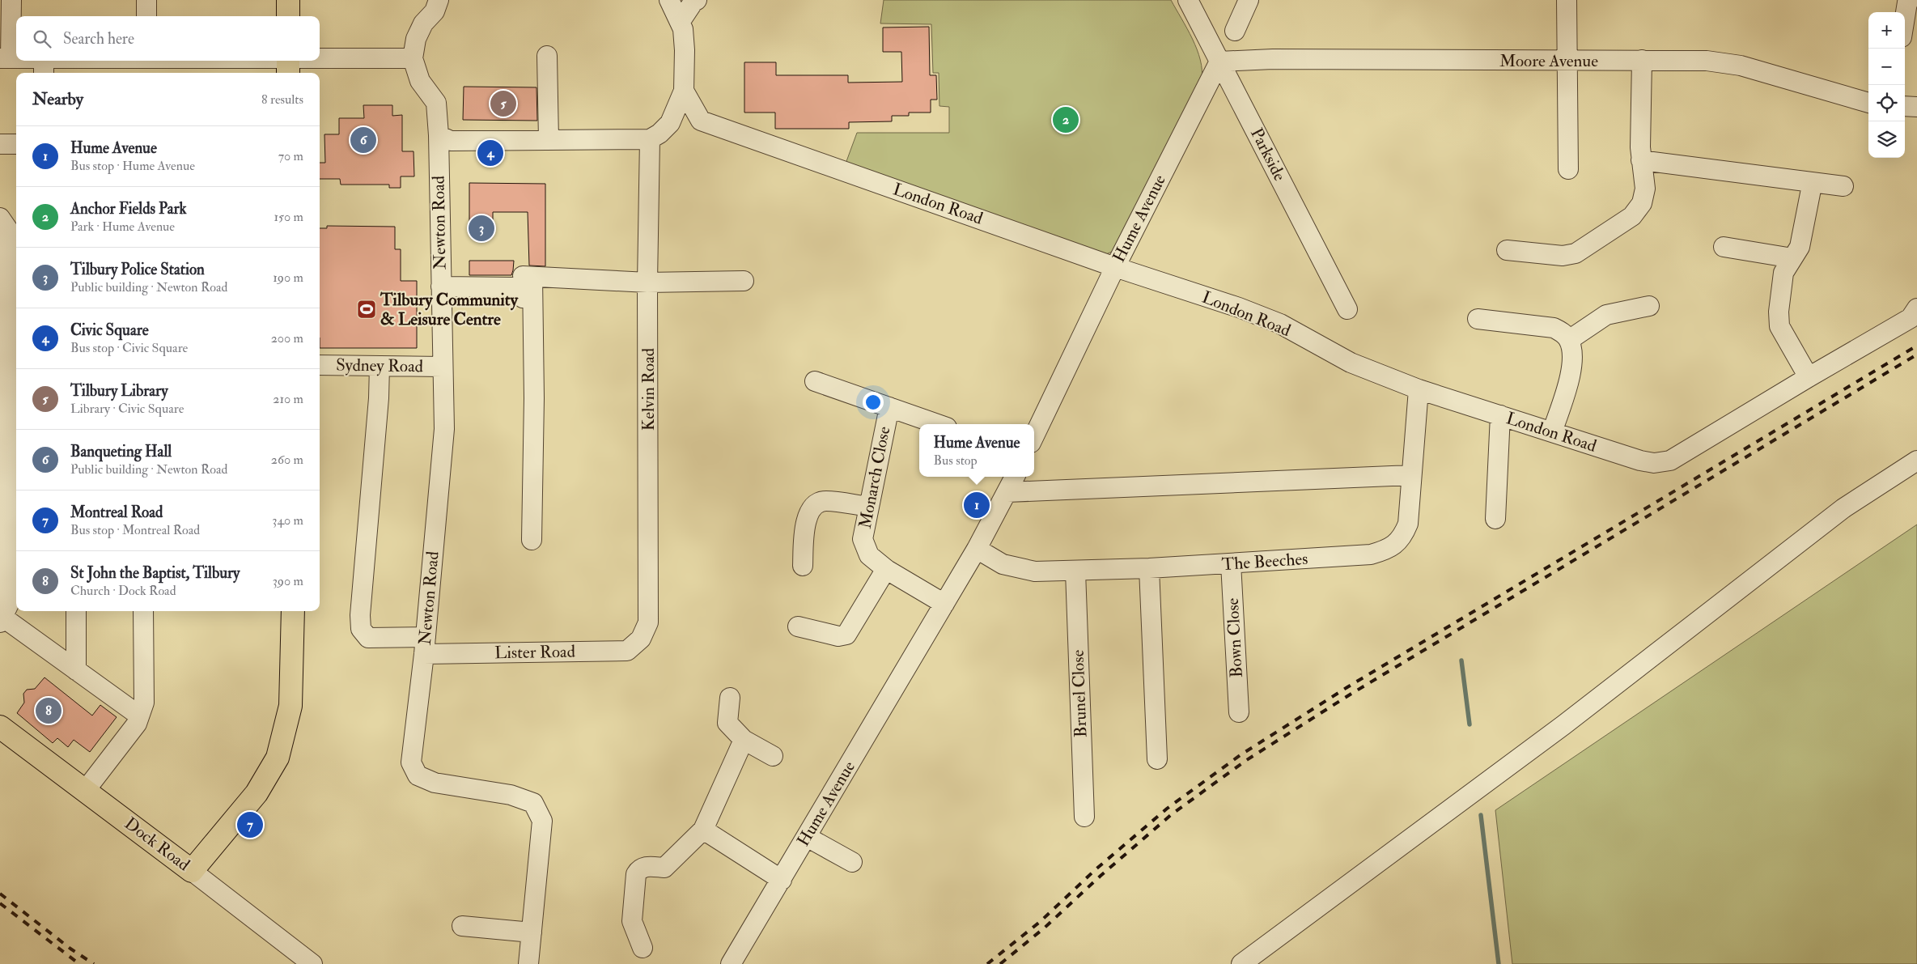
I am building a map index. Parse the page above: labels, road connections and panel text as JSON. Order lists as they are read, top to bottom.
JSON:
{
  "streets": {
    "main road": ["Dock Road"],
    "street": [
      "Moore Avenue",
      "Parkside",
      "London Road",
      "Hume Avenue",
      "Newton Road",
      "Sydney Road",
      "Kelvin Road",
      "Monarch Close",
      "The Beeches",
      "Bown Close",
      "Lister Road",
      "Brunel Close"
    ]
  },
  "crossings": [
    ["Moore Avenue", "Parkside"],
    ["Moore Avenue", "Hume Avenue"],
    ["Parkside", "Hume Avenue"],
    ["London Road", "Hume Avenue"],
    ["London Road", "The Beeches"],
    ["Hume Avenue", "Monarch Close"],
    ["Hume Avenue", "The Beeches"],
    ["Newton Road", "Sydney Road"],
    ["Newton Road", "Lister Road"],
    ["Sydney Road", "Lister Road"],
    ["Kelvin Road", "Lister Road"],
    ["The Beeches", "Bown Close"],
    ["The Beeches", "Brunel Close"]
  ],
  "places": {
    "sports": ["Tilbury Community & Leisure Centre"]
  },
  "page": {
    "map_buttons": ["+", "−"],
    "search": "Search here",
    "heading": ["Nearby", "8 results"],
    "pins": [
      "5",
      "2",
      "6",
      "4",
      "3",
      "1",
      "8",
      "7"
    ],
    "list": [
      {
        "mark": "1",
        "name": "Hume Avenue",
        "note": "Bus stop · Hume Avenue",
        "value": "70 m"
      },
      {
        "mark": "2",
        "name": "Anchor Fields Park",
        "note": "Park · Hume Avenue",
        "value": "150 m"
      },
      {
        "mark": "3",
        "name": "Tilbury Police Station",
        "note": "Public building · Newton Road",
        "value": "190 m"
      },
      {
        "mark": "4",
        "name": "Civic Square",
        "note": "Bus stop · Civic Square",
        "value": "200 m"
      },
      {
        "mark": "5",
        "name": "Tilbury Library",
        "note": "Library · Civic Square",
        "value": "210 m"
      },
      {
        "mark": "6",
        "name": "Banqueting Hall",
        "note": "Public building · Newton Road",
        "value": "260 m"
      },
      {
        "mark": "7",
        "name": "Montreal Road",
        "note": "Bus stop · Montreal Road",
        "value": "340 m"
      },
      {
        "mark": "8",
        "name": "St John the Baptist, Tilbury",
        "note": "Church · Dock Road",
        "value": "390 m"
      }
    ],
    "popup": ["Hume Avenue", "Bus stop"]
  }
}
